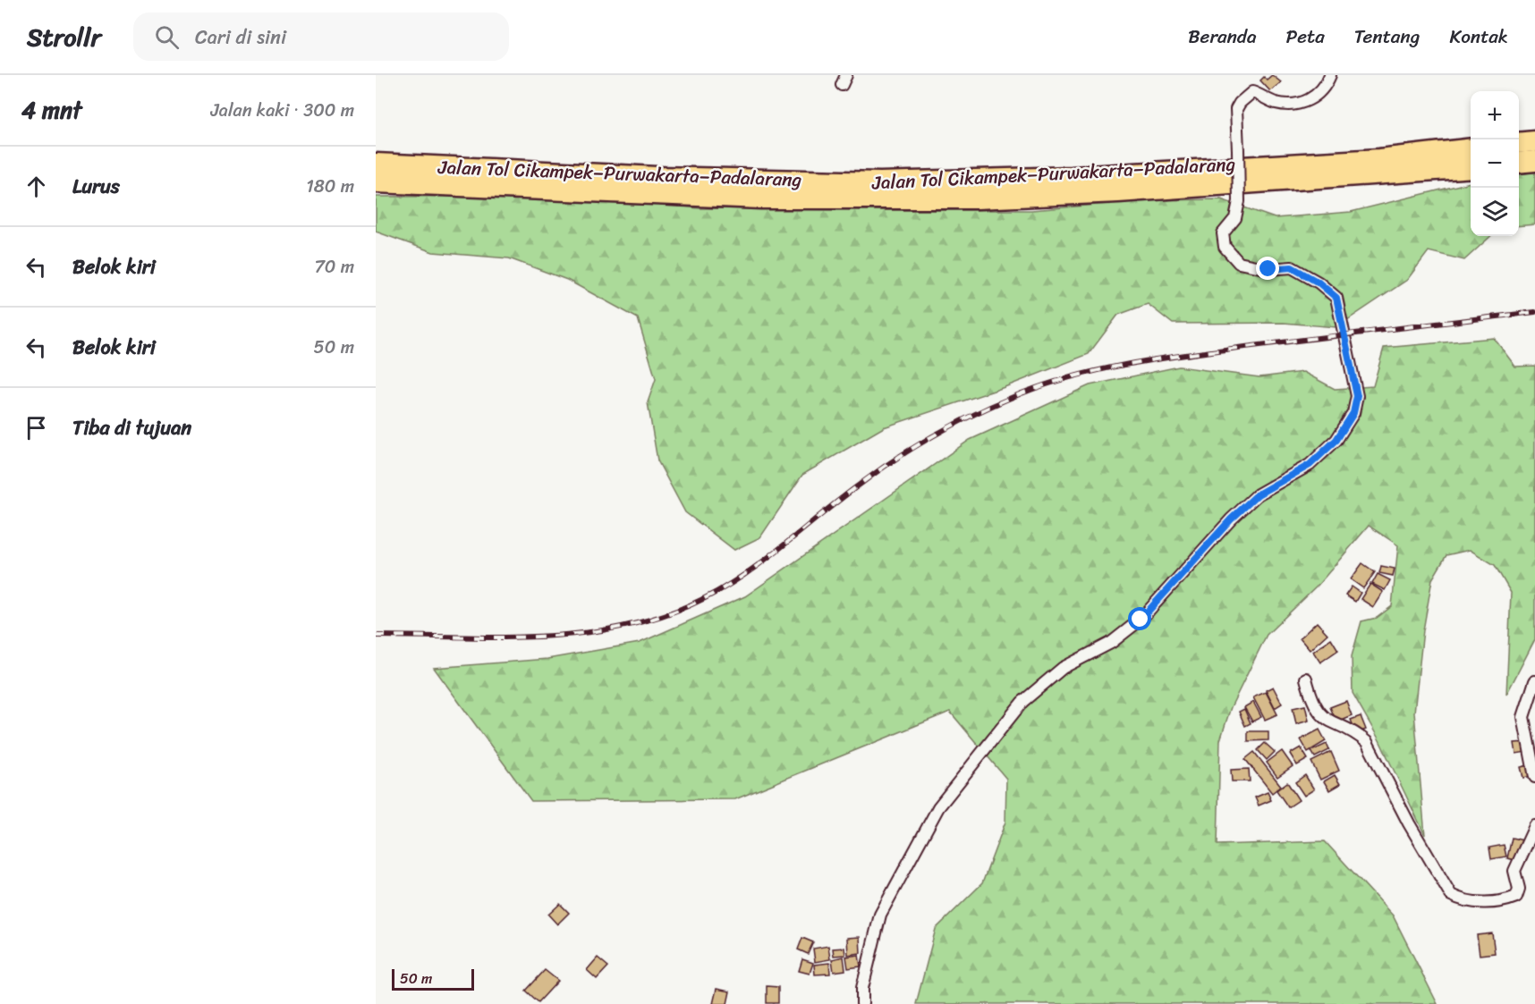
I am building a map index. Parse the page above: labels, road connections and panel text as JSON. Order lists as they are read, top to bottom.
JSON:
{
  "streets": {
    "highway": ["Jalan Tol Cikampek–Purwakarta–Padalarang"]
  },
  "scale_bar": "50 m",
  "page": {
    "header": "Strollr",
    "search": "Cari di sini",
    "nav": [
      "Beranda",
      "Peta",
      "Tentang",
      "Kontak"
    ],
    "heading": ["4 mnt", "Jalan kaki · 300 m"],
    "map_buttons": ["+", "−"],
    "list": [
      ["Lurus", "180 m"],
      ["Belok kiri", "70 m"],
      ["Belok kiri", "50 m"],
      "Tiba di tujuan"
    ],
    "scale": "50 m"
  }
}
